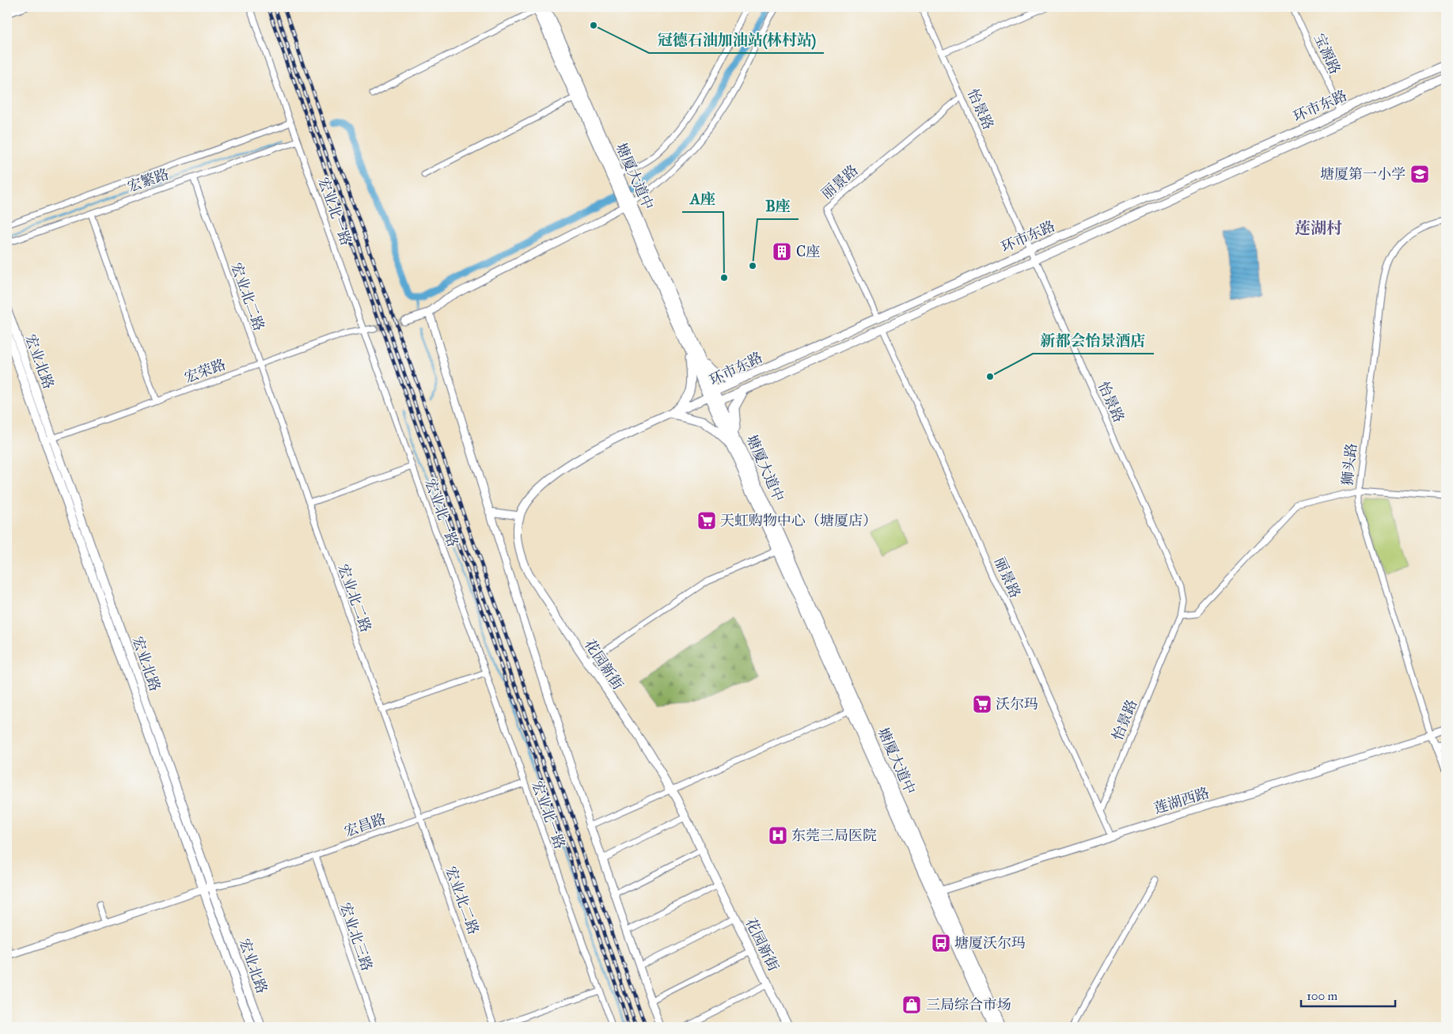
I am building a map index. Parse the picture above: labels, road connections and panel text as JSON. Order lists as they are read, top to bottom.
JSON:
{
  "streets": {
    "main road": [
      "环市东路",
      "塘厦大道中",
      "宏业北路",
      "花园新街"
    ],
    "street": [
      "宝源路",
      "怡景路",
      "宏繁路",
      "丽景路",
      "宏业北一路",
      "宏业北二路",
      "宏荣路",
      "狮头路",
      "莲湖西路",
      "宏昌路",
      "宏业北三路"
    ]
  },
  "crossings": [
    ["宝源路", "环市东路"],
    ["环市东路", "怡景路"],
    ["环市东路", "塘厦大道中"],
    ["环市东路", "丽景路"],
    ["环市东路", "花园新街"],
    ["怡景路", "丽景路"],
    ["塘厦大道中", "花园新街"],
    ["塘厦大道中", "莲湖西路"],
    ["宏繁路", "宏业北一路"],
    ["宏繁路", "宏业北二路"],
    ["丽景路", "莲湖西路"],
    ["宏业北一路", "宏荣路"],
    ["宏业北一路", "宏昌路"],
    ["宏业北二路", "宏荣路"],
    ["宏业北二路", "宏昌路"],
    ["宏业北路", "宏荣路"],
    ["宏业北路", "宏昌路"],
    ["狮头路", "莲湖西路"],
    ["宏昌路", "宏业北三路"]
  ],
  "districts": ["莲湖村"],
  "places": {
    "other": [
      "冠德石油加油站(林村站)",
      "B座",
      "A座",
      "新都会怡景酒店"
    ],
    "school or university": ["塘厦第一小学"],
    "building": ["C座"],
    "supermarket": ["天虹购物中心（塘厦店）", "沃尔玛"],
    "hospital": ["东莞三局医院"],
    "bus stop": ["塘厦沃尔玛"],
    "shop": ["三局综合市场"]
  },
  "scale_bar": "100 m"
}
